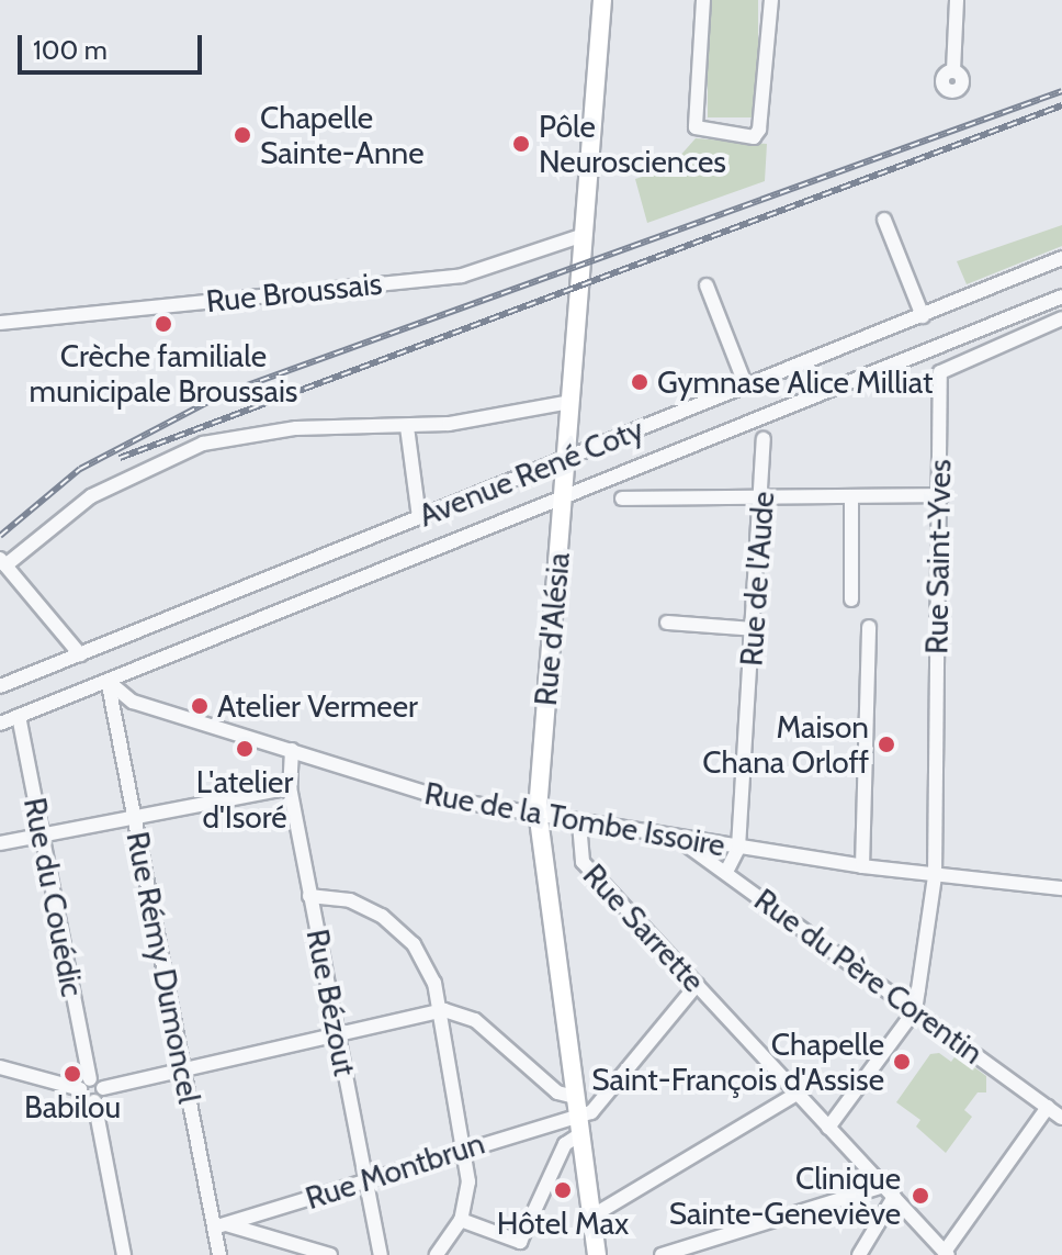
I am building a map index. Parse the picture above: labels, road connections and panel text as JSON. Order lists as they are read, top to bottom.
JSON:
{
  "streets": {
    "main road": ["Rue d'Alésia"],
    "street": [
      "Rue Broussais",
      "Avenue René Coty",
      "Rue Saint-Yves",
      "Rue de l'Aude",
      "Rue de la Tombe Issoire",
      "Rue du Couédic",
      "Rue Sarrette",
      "Rue Rémy Dumoncel",
      "Rue du Père Corentin",
      "Rue Bézout",
      "Rue Montbrun"
    ]
  },
  "crossings": [
    ["Rue Broussais", "Rue d'Alésia"],
    ["Avenue René Coty", "Rue d'Alésia"],
    ["Avenue René Coty", "Rue de la Tombe Issoire"],
    ["Avenue René Coty", "Rue du Couédic"],
    ["Avenue René Coty", "Rue Rémy Dumoncel"],
    ["Rue Saint-Yves", "Rue de la Tombe Issoire"],
    ["Rue Saint-Yves", "Rue du Père Corentin"],
    ["Rue de l'Aude", "Rue de la Tombe Issoire"],
    ["Rue de l'Aude", "Rue du Père Corentin"],
    ["Rue d'Alésia", "Rue de la Tombe Issoire"],
    ["Rue d'Alésia", "Rue Montbrun"],
    ["Rue de la Tombe Issoire", "Rue Sarrette"],
    ["Rue de la Tombe Issoire", "Rue Rémy Dumoncel"],
    ["Rue de la Tombe Issoire", "Rue du Père Corentin"],
    ["Rue de la Tombe Issoire", "Rue Bézout"],
    ["Rue Rémy Dumoncel", "Rue Montbrun"],
    ["Rue Bézout", "Rue Montbrun"]
  ],
  "places": [
    "Chapelle Sainte-Anne",
    "Pôle Neurosciences",
    "Crèche familiale municipale Broussais",
    "Gymnase Alice Milliat",
    "Atelier Vermeer",
    "Maison Chana Orloff",
    "L'atelier d'Isoré",
    "Chapelle Saint-François d'Assise",
    "Babilou",
    "Hôtel Max",
    "Clinique Sainte-Geneviève"
  ],
  "scale_bar": "100 m"
}
